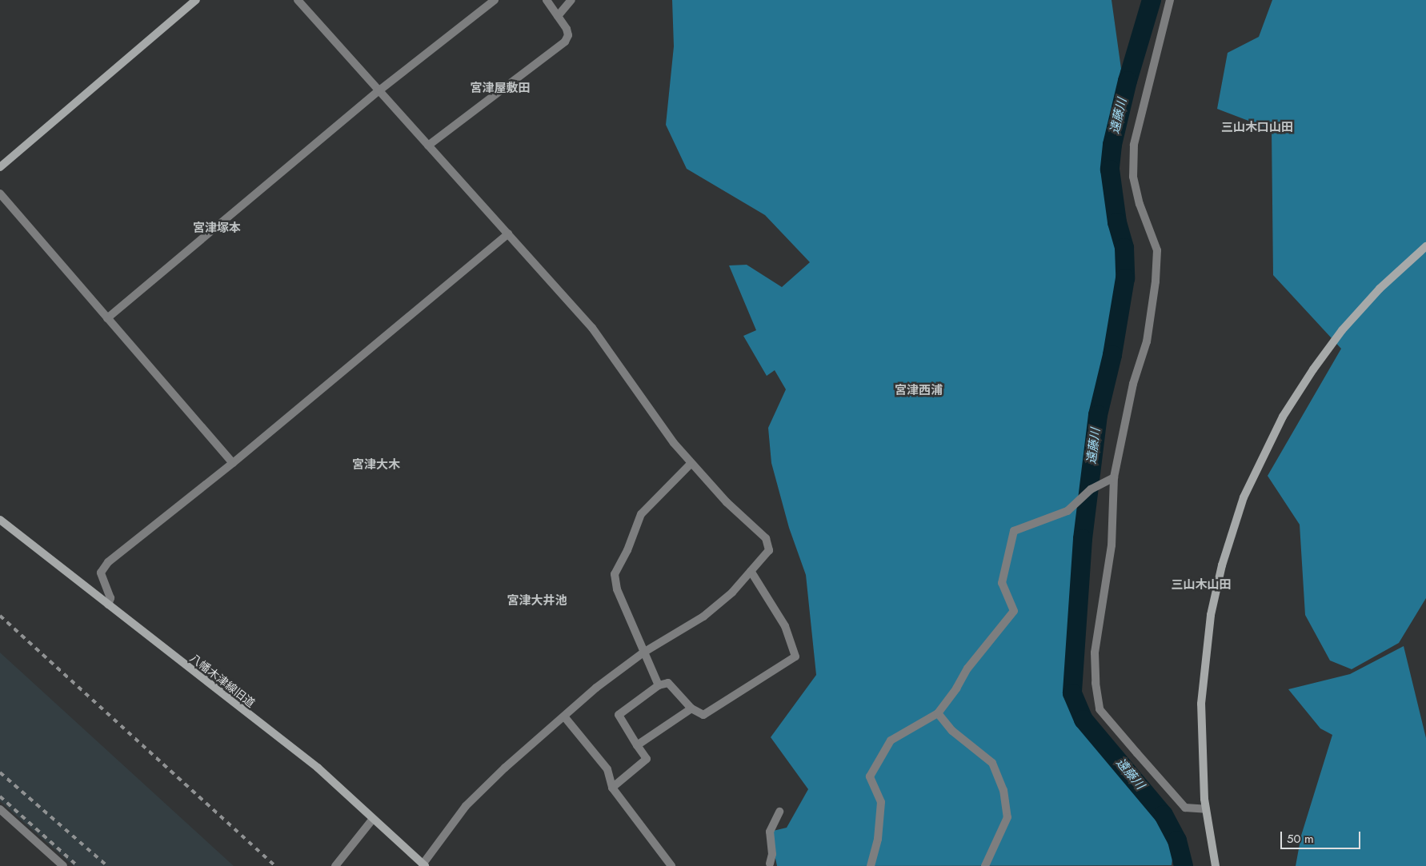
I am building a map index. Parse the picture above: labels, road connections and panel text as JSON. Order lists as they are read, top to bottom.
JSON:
{
  "streets": {
    "street": ["八幡木津線旧道"]
  },
  "districts": [
    "宮津屋敷田",
    "三山木口山田",
    "宮津塚本",
    "宮津西浦",
    "宮津大木",
    "三山木山田",
    "宮津大井池"
  ],
  "water": ["遠藤川"],
  "scale_bar": "50 m"
}
